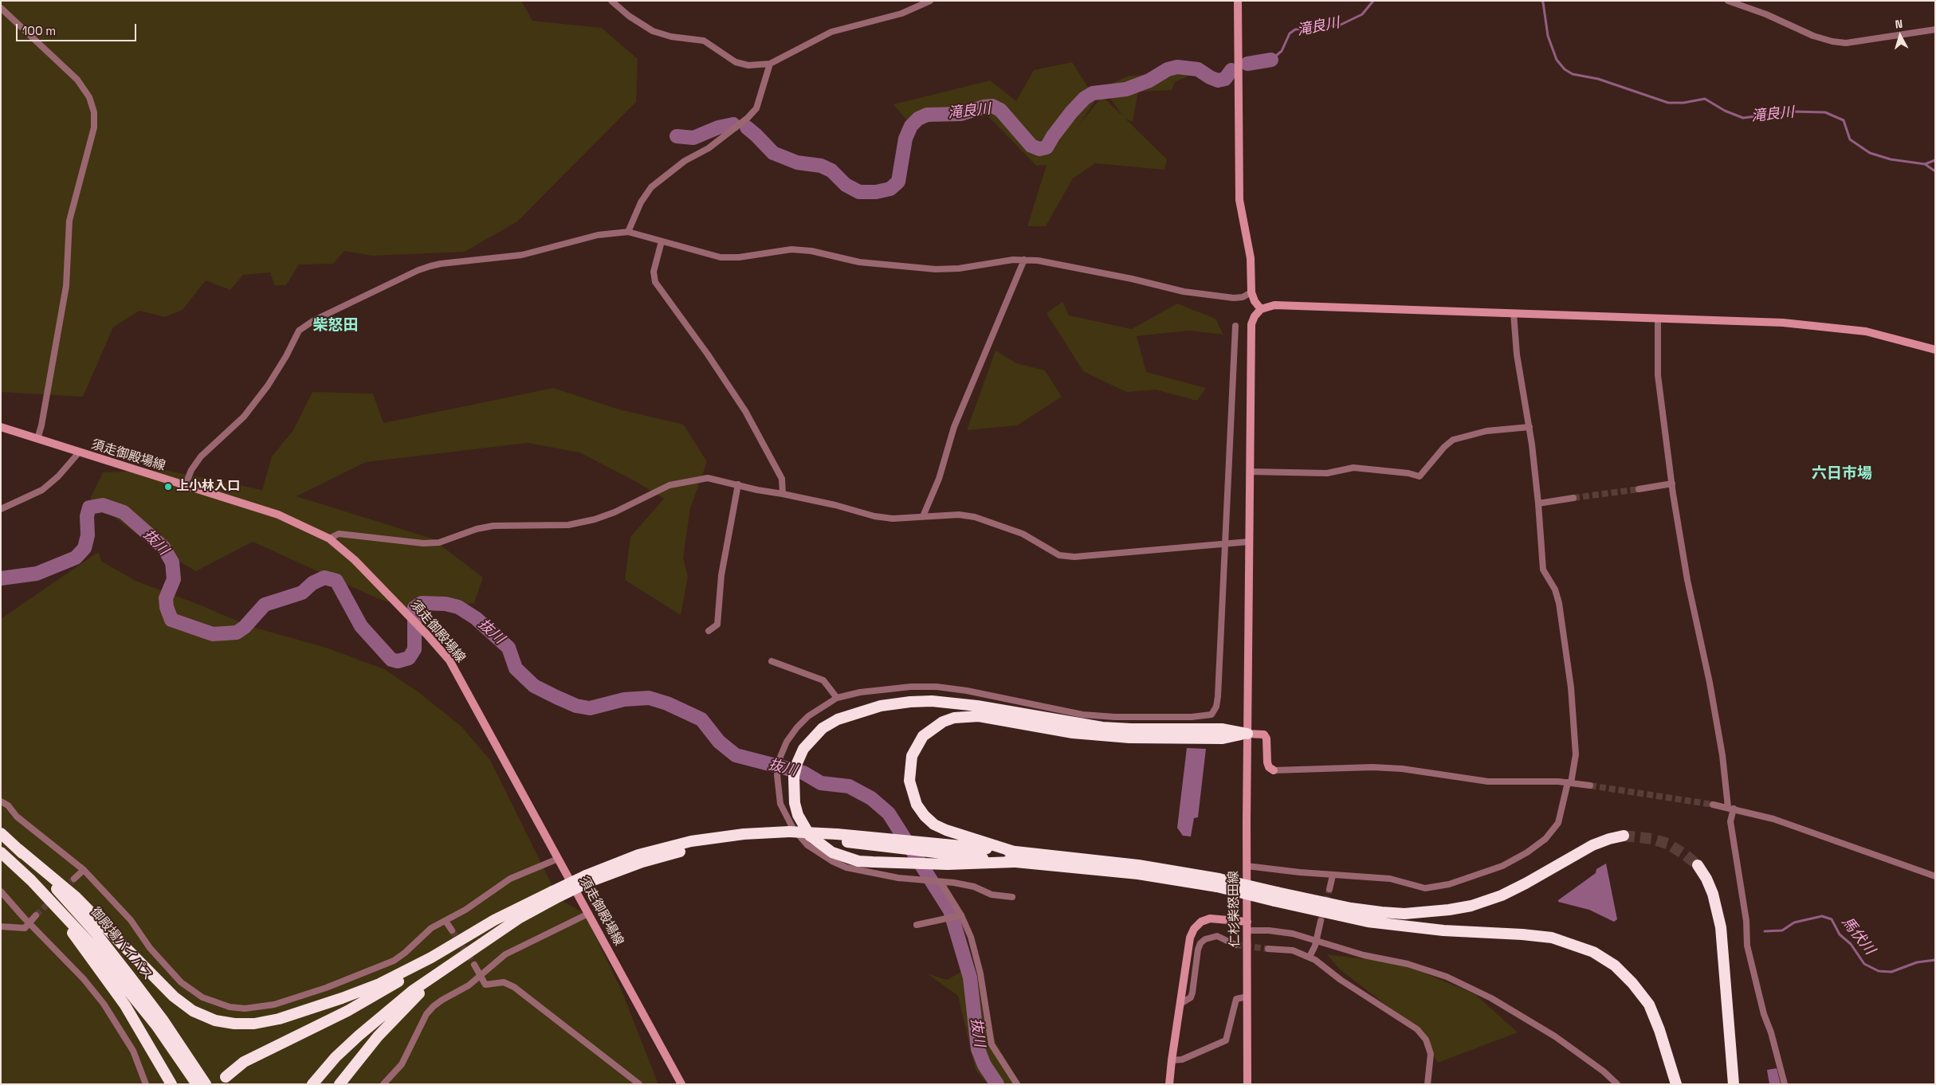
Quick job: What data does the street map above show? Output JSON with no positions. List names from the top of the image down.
{
  "streets": {
    "highway": ["御殿場バイパス"],
    "street": ["須走御殿場線", "仁杉柴怒田線"]
  },
  "districts": ["柴怒田", "六日市場"],
  "water": ["滝良川", "抜川", "馬伏川"],
  "places": ["上小林入口"],
  "scale_bar": "100 m",
  "north": "top"
}
